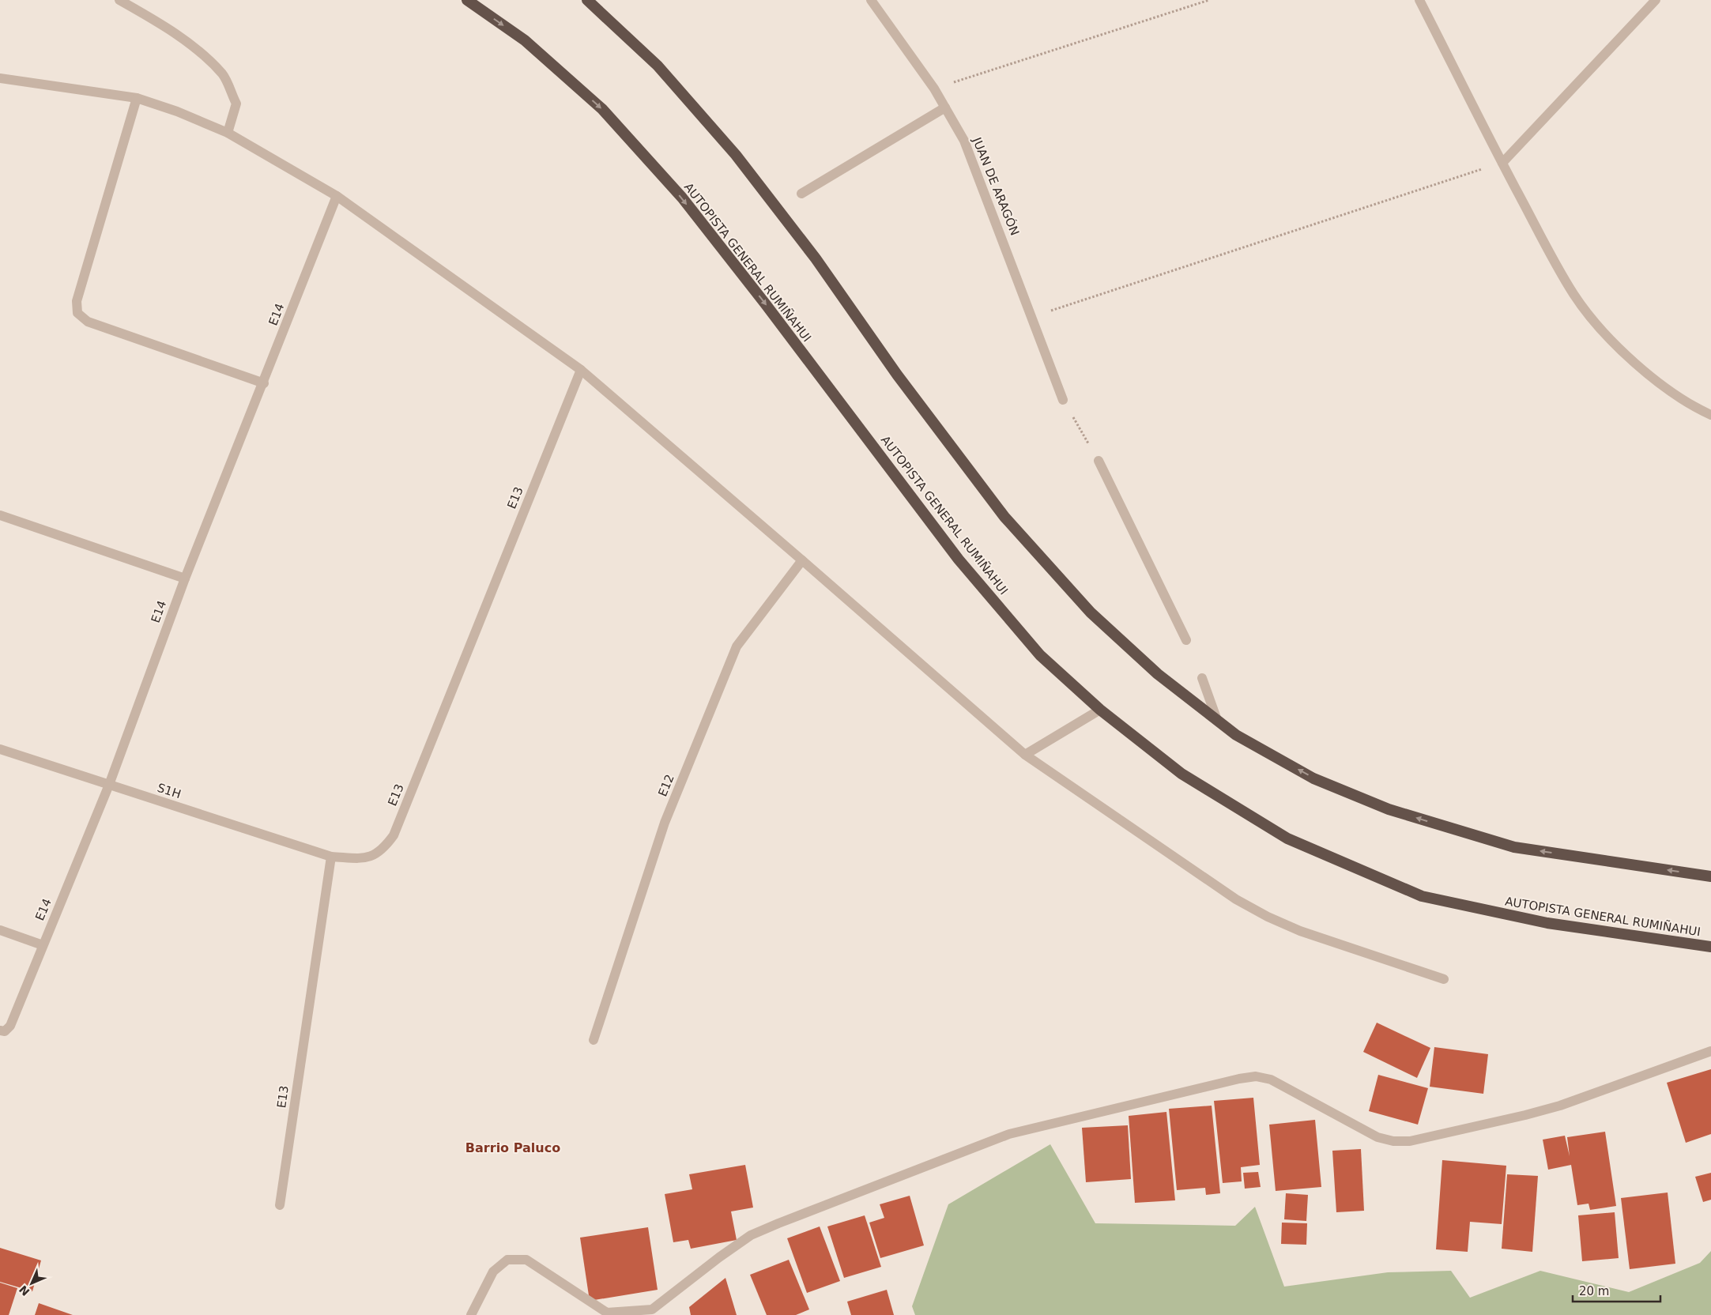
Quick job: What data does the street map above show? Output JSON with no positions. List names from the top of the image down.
{
  "streets": {
    "highway": ["AUTOPISTA GENERAL RUMIÑAHUI"],
    "street": [
      "JUAN DE ARAGÓN",
      "E14",
      "E13",
      "E12",
      "S1H"
    ]
  },
  "crossings": [
    ["E14", "S1H"],
    ["E13", "S1H"]
  ],
  "districts": ["Barrio Paluco"],
  "scale_bar": "20 m",
  "north": "bottom left"
}
